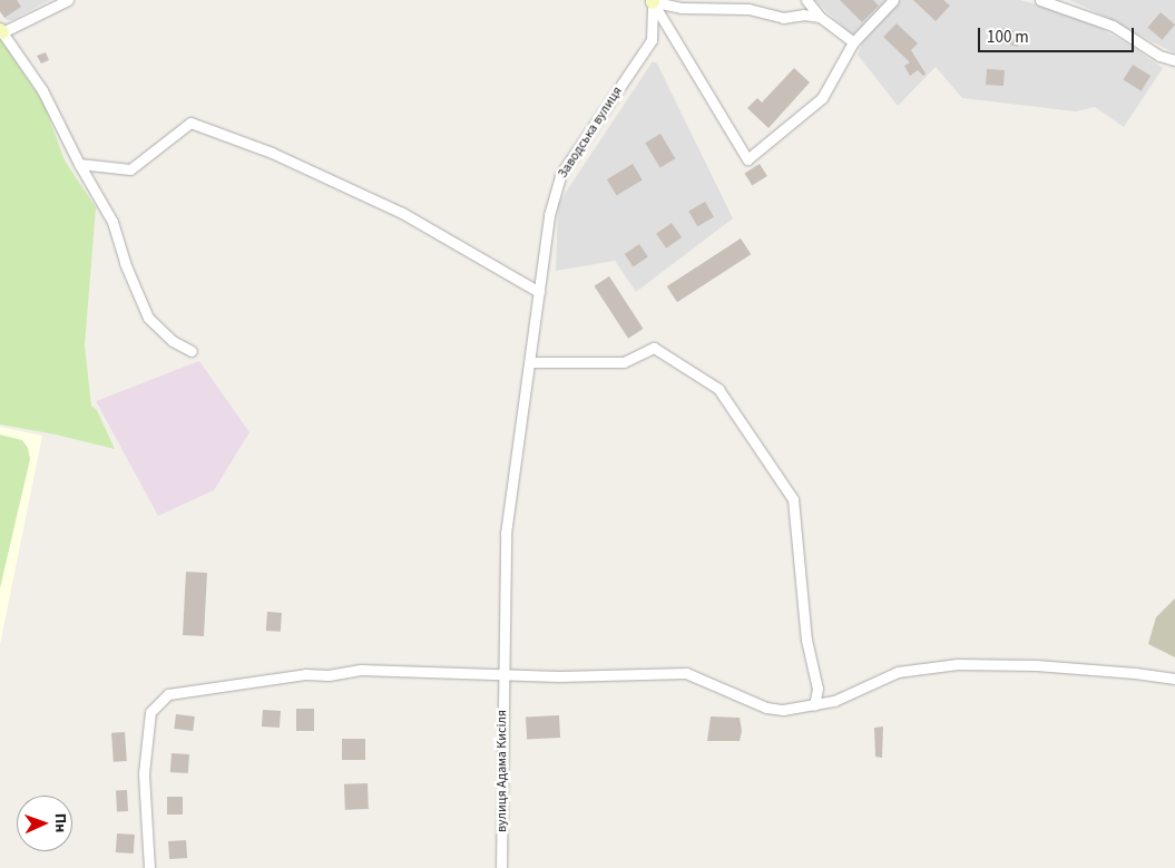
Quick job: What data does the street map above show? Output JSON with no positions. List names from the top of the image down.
{
  "streets": {
    "street": ["Заводська вулиця", "вулиця Адама Кисіля"]
  },
  "crossings": [
    ["Заводська вулиця", "вулиця Адама Кисіля"]
  ],
  "scale_bar": "100 m",
  "north": "right"
}
